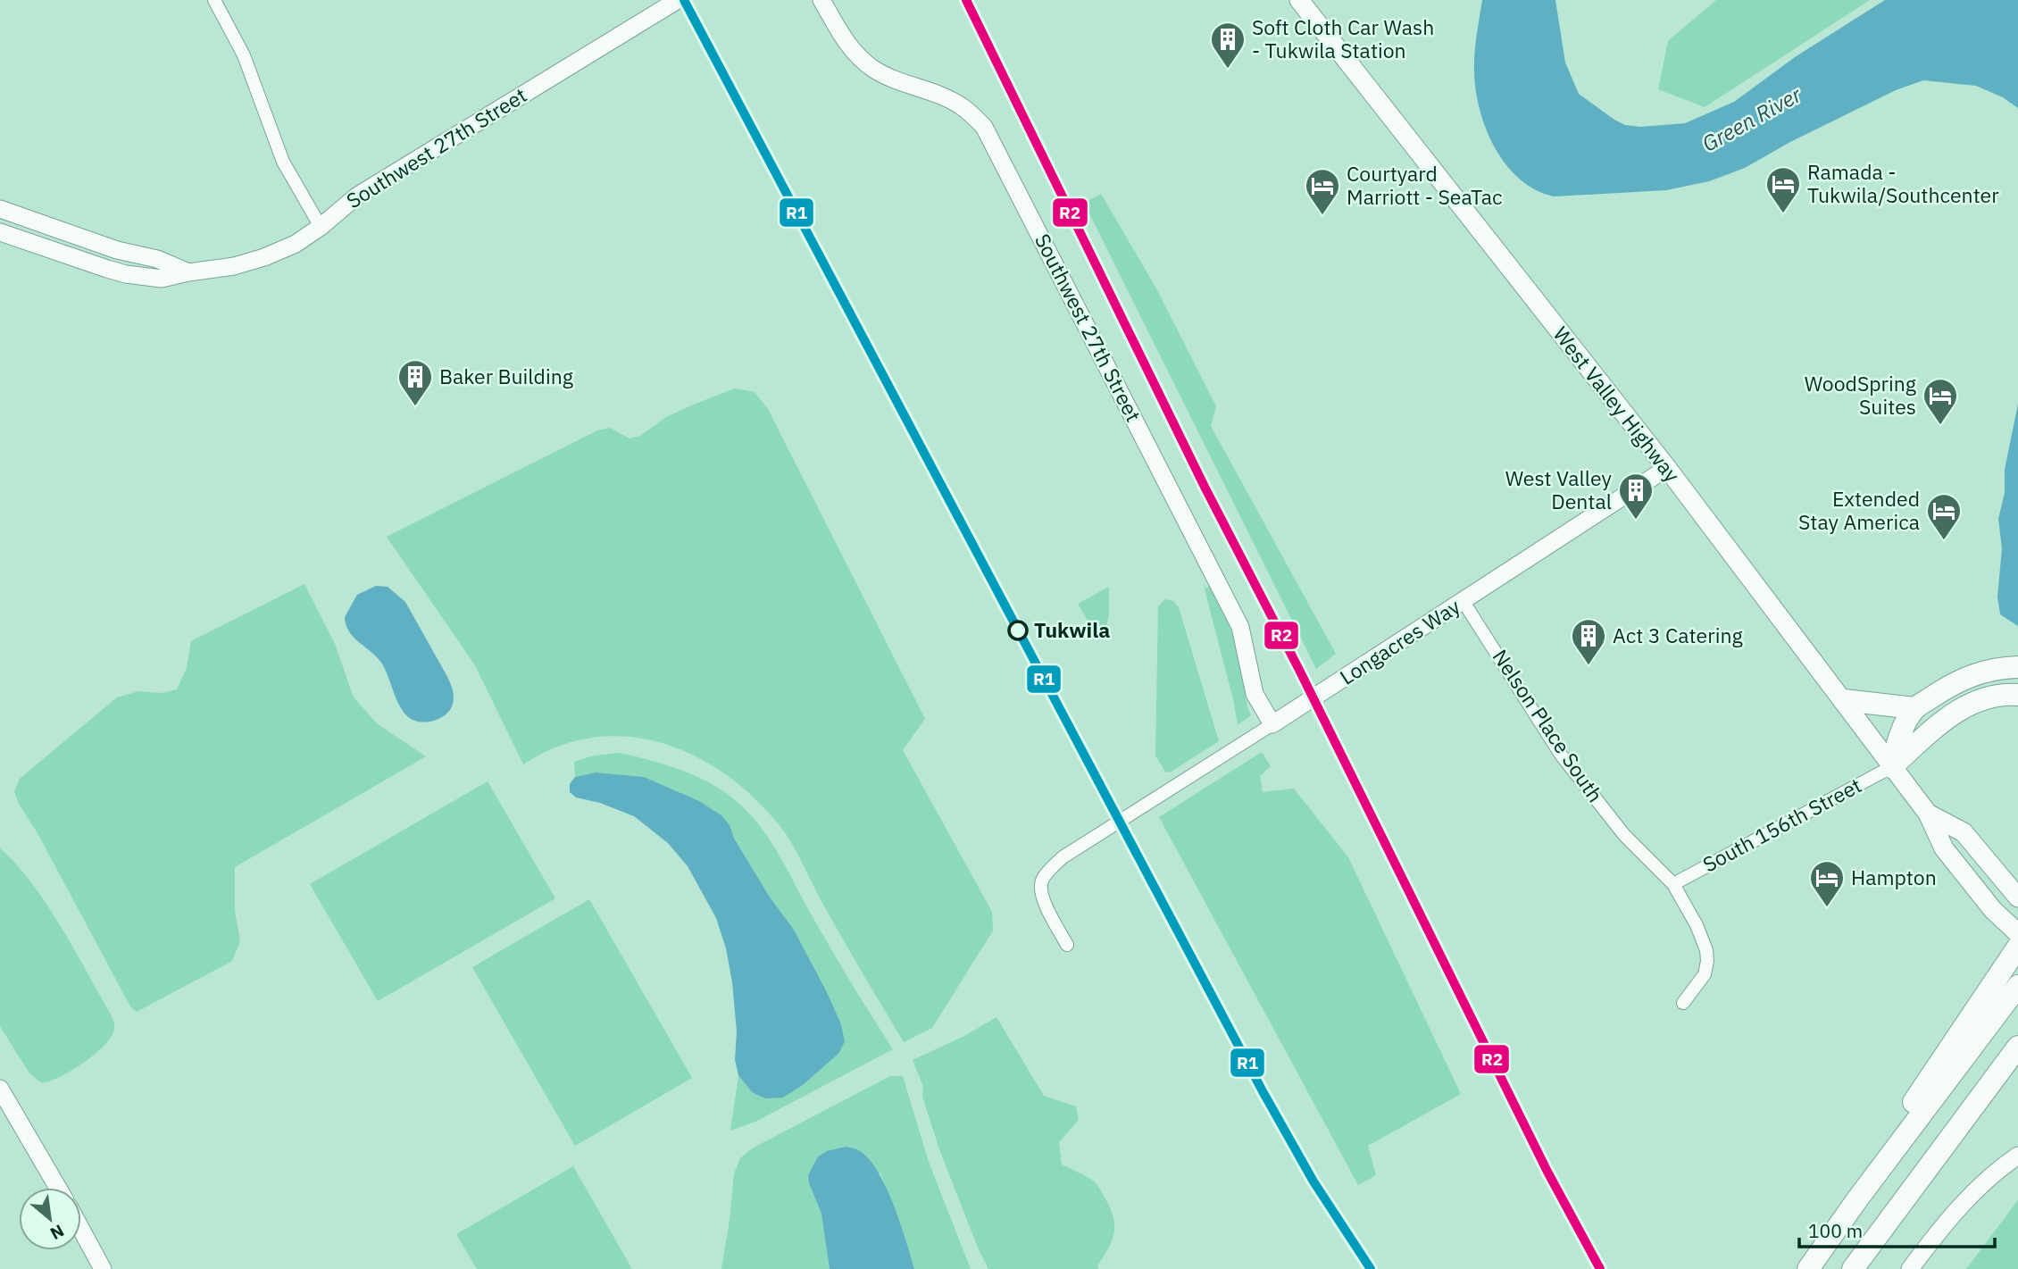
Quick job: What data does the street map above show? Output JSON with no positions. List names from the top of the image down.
{
  "streets": {
    "main road": ["West Valley Highway"],
    "street": [
      "Southwest 27th Street",
      "Longacres Way",
      "Nelson Place South",
      "South 156th Street"
    ]
  },
  "crossings": [
    ["Southwest 27th Street", "Longacres Way"],
    ["West Valley Highway", "Longacres Way"],
    ["West Valley Highway", "South 156th Street"],
    ["Longacres Way", "Nelson Place South"],
    ["Nelson Place South", "South 156th Street"]
  ],
  "water": ["Green River"],
  "places": {
    "building": [
      "Soft Cloth Car Wash - Tukwila Station",
      "Baker Building",
      "West Valley Dental",
      "Act 3 Catering"
    ],
    "hotel": [
      "Ramada - Tukwila/Southcenter",
      "Courtyard Marriott - SeaTac",
      "WoodSpring Suites",
      "Extended Stay America",
      "Hampton"
    ],
    "other": ["Tukwila"]
  },
  "lines": ["transit line R1", "transit line R2"],
  "scale_bar": "100 m",
  "north": "bottom right"
}
